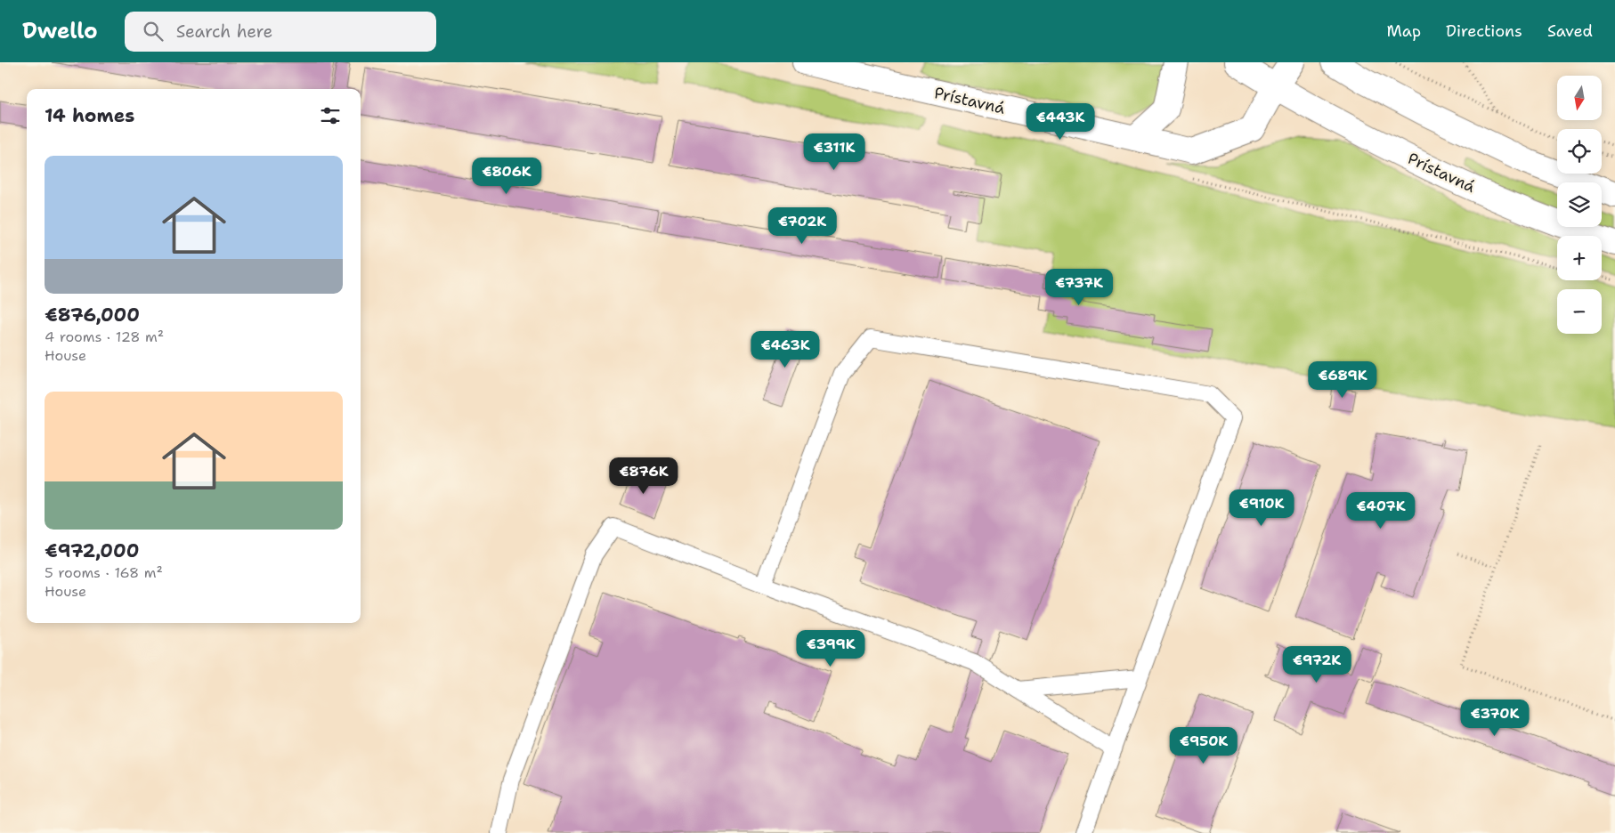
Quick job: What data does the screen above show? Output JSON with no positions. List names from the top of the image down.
{
  "streets": {
    "main road": ["Prístavná"]
  },
  "north": "bottom",
  "page": {
    "header": "Dwello",
    "search": "Search here",
    "nav": ["Map", "Directions", "Saved"],
    "map_buttons": ["+", "−"],
    "heading": "14 homes",
    "price": [
      "€443K",
      "€311K",
      "€806K",
      "€702K",
      "€737K",
      "€463K",
      "€689K",
      "€876K",
      "€910K",
      "€407K",
      "€399K",
      "€972K",
      "€370K",
      "€950K"
    ],
    "list": [
      {
        "name": "€876,000",
        "note": "4 rooms · 128 m² · House"
      },
      {
        "name": "€972,000",
        "note": "5 rooms · 168 m² · House"
      }
    ]
  }
}
